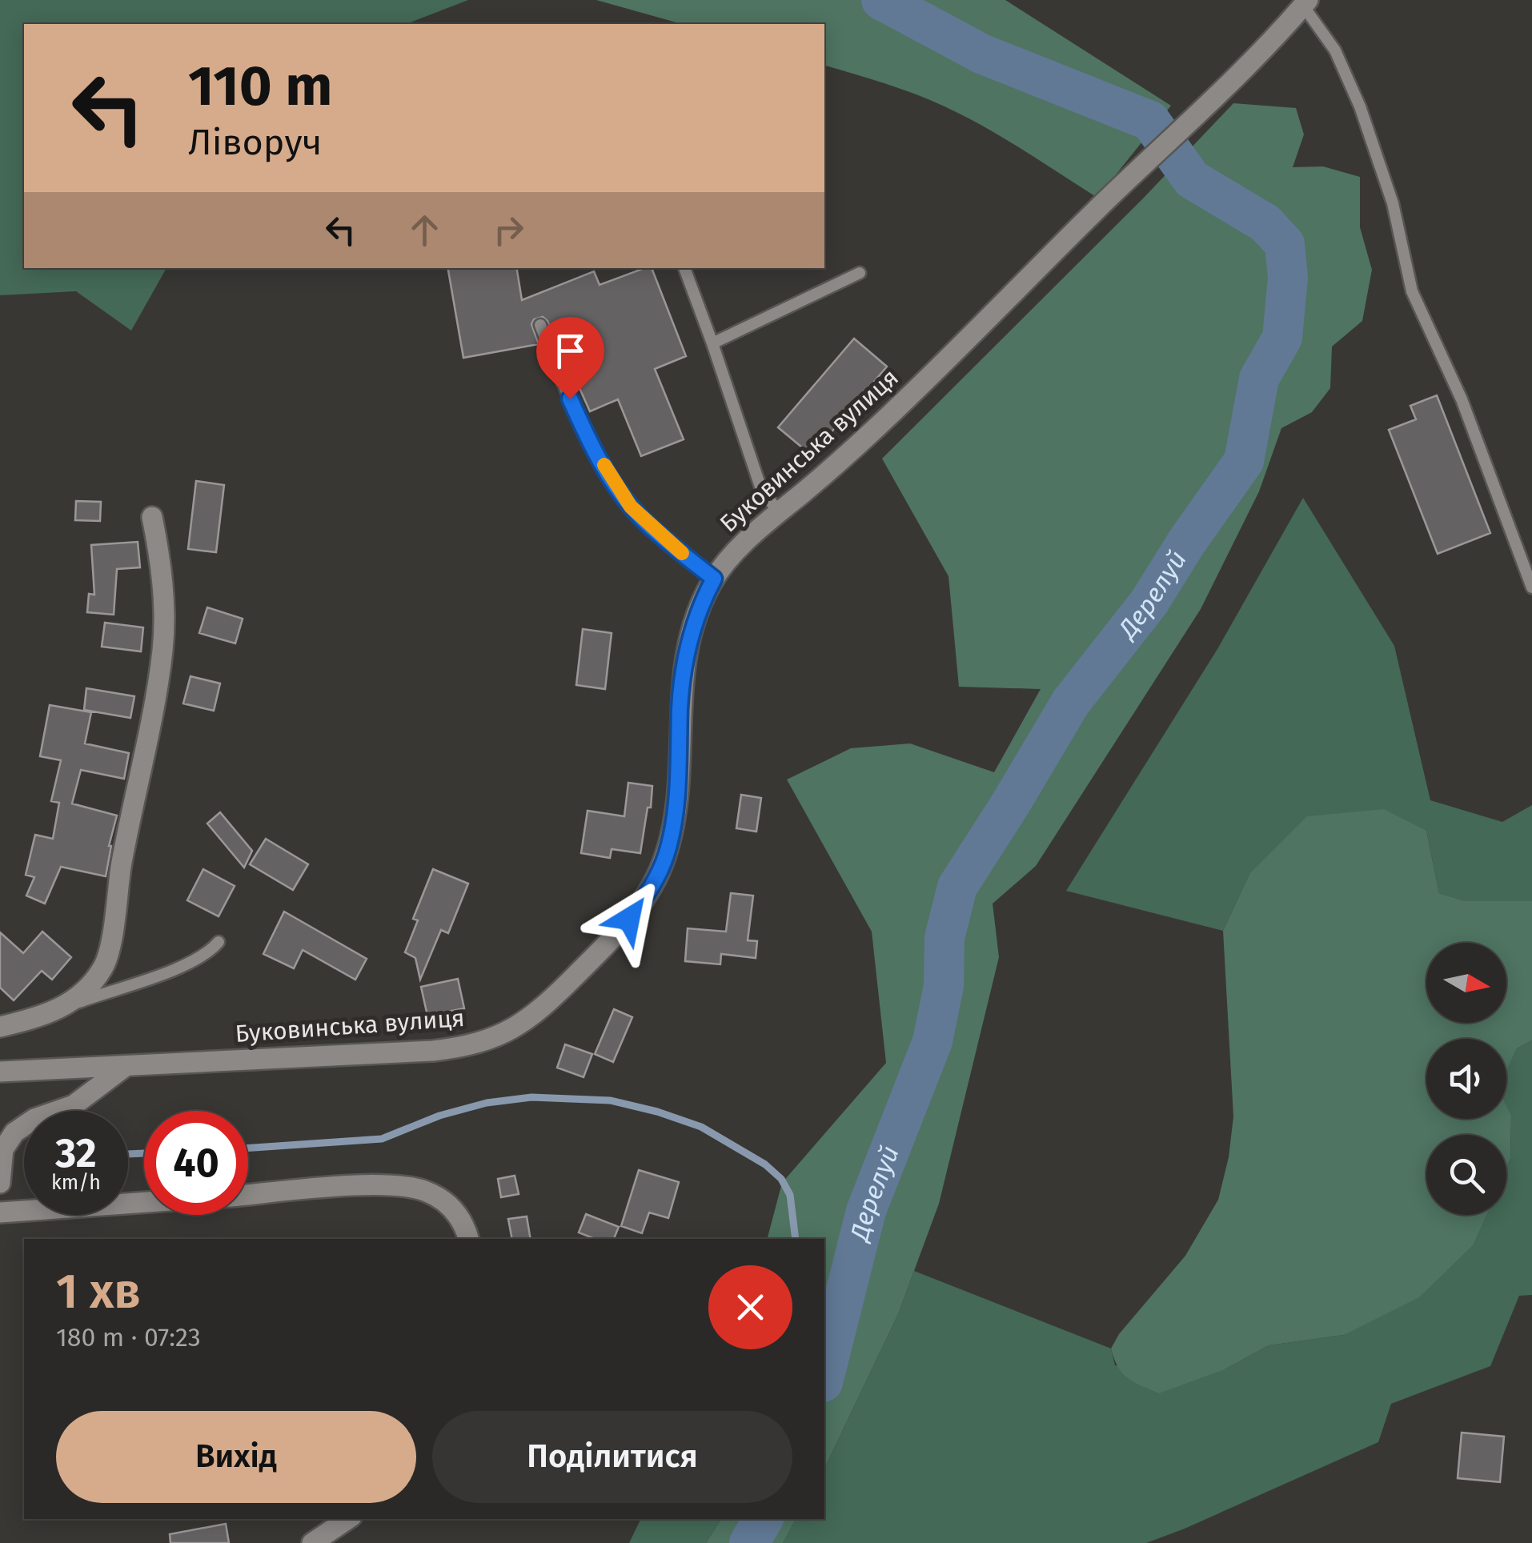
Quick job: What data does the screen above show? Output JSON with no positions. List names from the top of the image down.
{
  "streets": {
    "street": ["Буковинська вулиця"]
  },
  "water": ["Дерелуй"],
  "north": "right",
  "page": {
    "turn": ["110 m", "Ліворуч"],
    "speed": "32 km/h",
    "limit": "40",
    "heading": ["1 хв", "180 m · 07:23"],
    "buttons": ["Вихід", "Поділитися"]
  }
}
